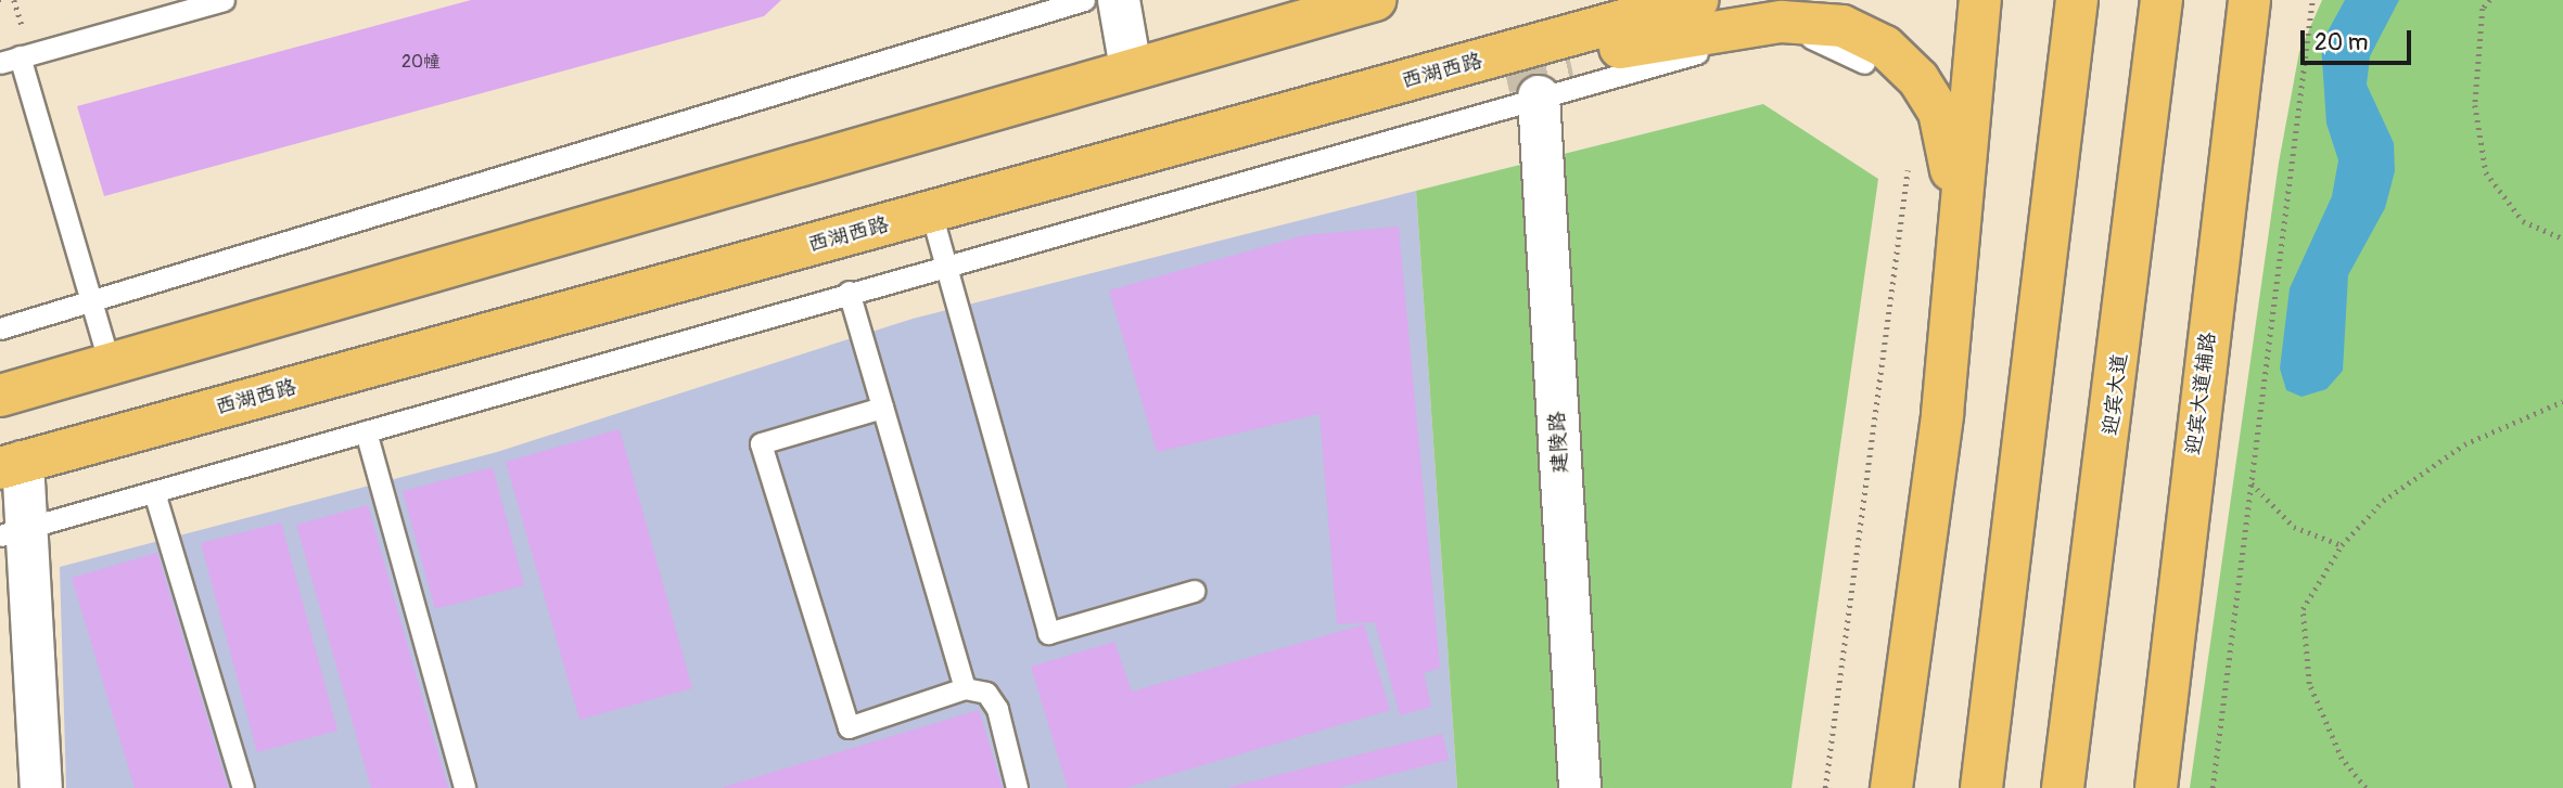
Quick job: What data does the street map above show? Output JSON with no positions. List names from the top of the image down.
{
  "streets": {
    "main road": ["西湖西路", "迎宾大道辅路", "迎宾大道"],
    "street": ["建陵路"]
  },
  "house_numbers": ["20幢"],
  "scale_bar": "20 m"
}
